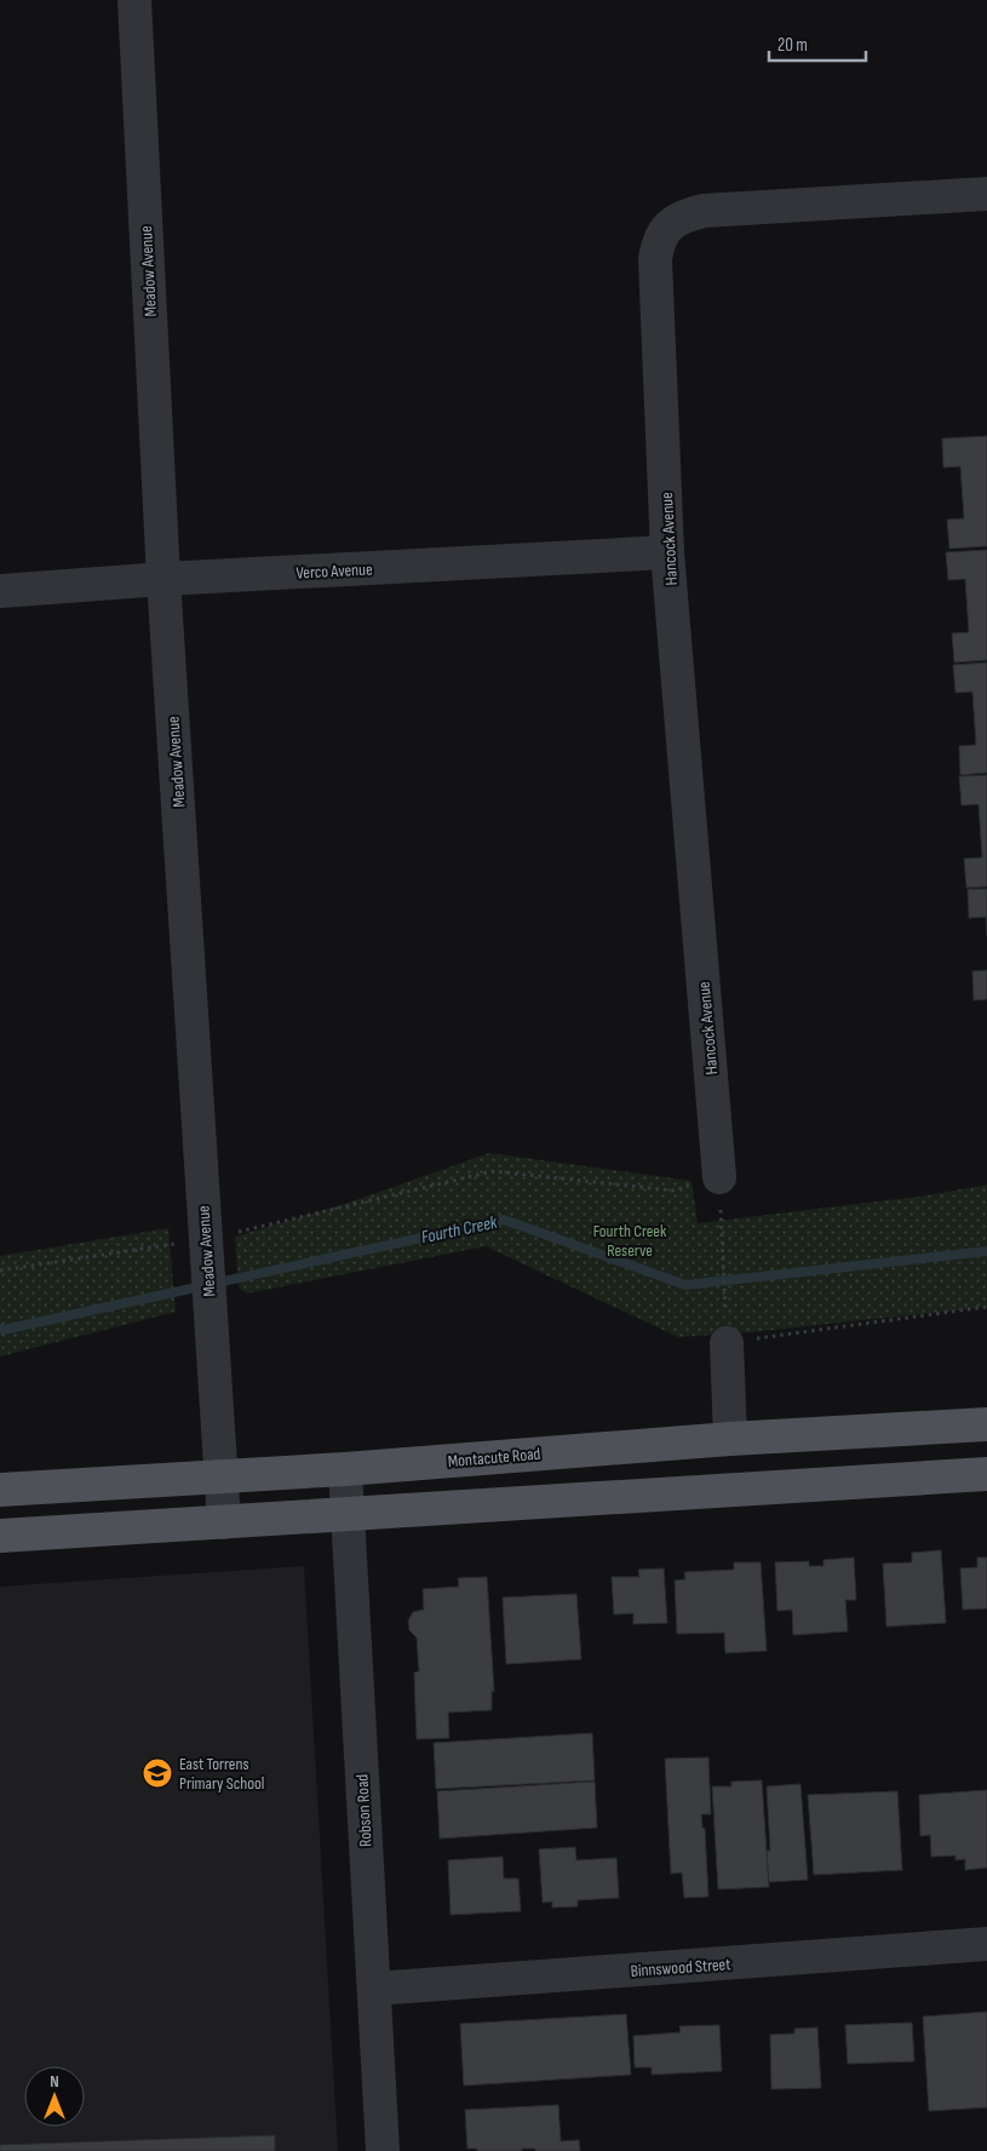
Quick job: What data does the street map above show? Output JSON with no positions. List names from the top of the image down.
{
  "streets": {
    "main road": ["Montacute Road"],
    "street": [
      "Meadow Avenue",
      "Hancock Avenue",
      "Verco Avenue",
      "Robson Road",
      "Binnswood Street"
    ]
  },
  "crossings": [
    ["Meadow Avenue", "Verco Avenue"],
    ["Meadow Avenue", "Montacute Road"],
    ["Hancock Avenue", "Verco Avenue"],
    ["Montacute Road", "Robson Road"],
    ["Robson Road", "Binnswood Street"]
  ],
  "water": ["Fourth Creek"],
  "parks": ["Fourth Creek Reserve"],
  "places": {
    "school or university": ["East Torrens Primary School"]
  },
  "scale_bar": "20 m",
  "north": "top"
}
